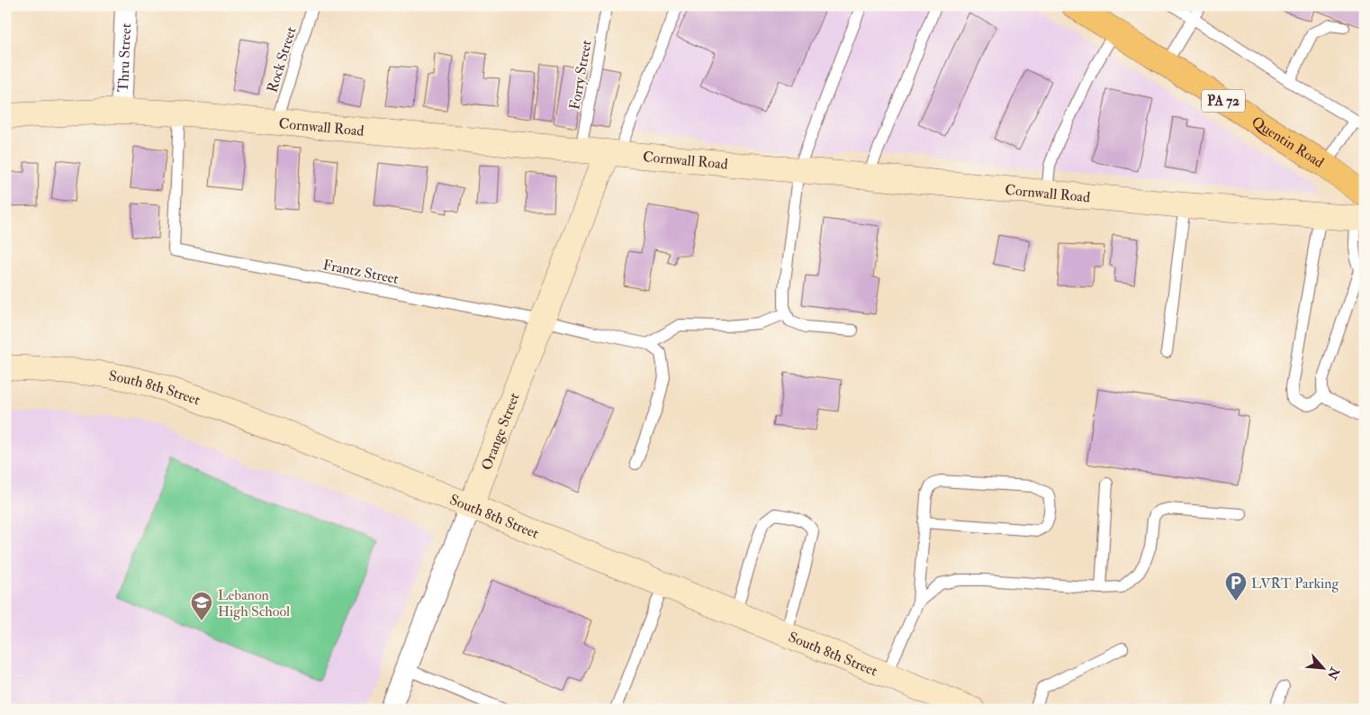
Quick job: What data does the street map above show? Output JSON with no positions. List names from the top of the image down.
{
  "streets": {
    "highway": ["PA 72", "Quentin Road"],
    "street": [
      "Thru Street",
      "Cornwall Road",
      "South 8th Street",
      "Orange Street"
    ],
    "lane": ["Rock Street", "Forry Street", "Frantz Street"]
  },
  "crossings": [
    ["Thru Street", "Cornwall Road"],
    ["Rock Street", "Cornwall Road"],
    ["Forry Street", "Cornwall Road"],
    ["Cornwall Road", "Quentin Road"],
    ["Cornwall Road", "Frantz Street"],
    ["Cornwall Road", "Orange Street"],
    ["Frantz Street", "Orange Street"],
    ["South 8th Street", "Orange Street"]
  ],
  "places": {
    "parking": ["LVRT Parking"],
    "school or university": ["Lebanon High School"]
  },
  "north": "bottom right"
}
